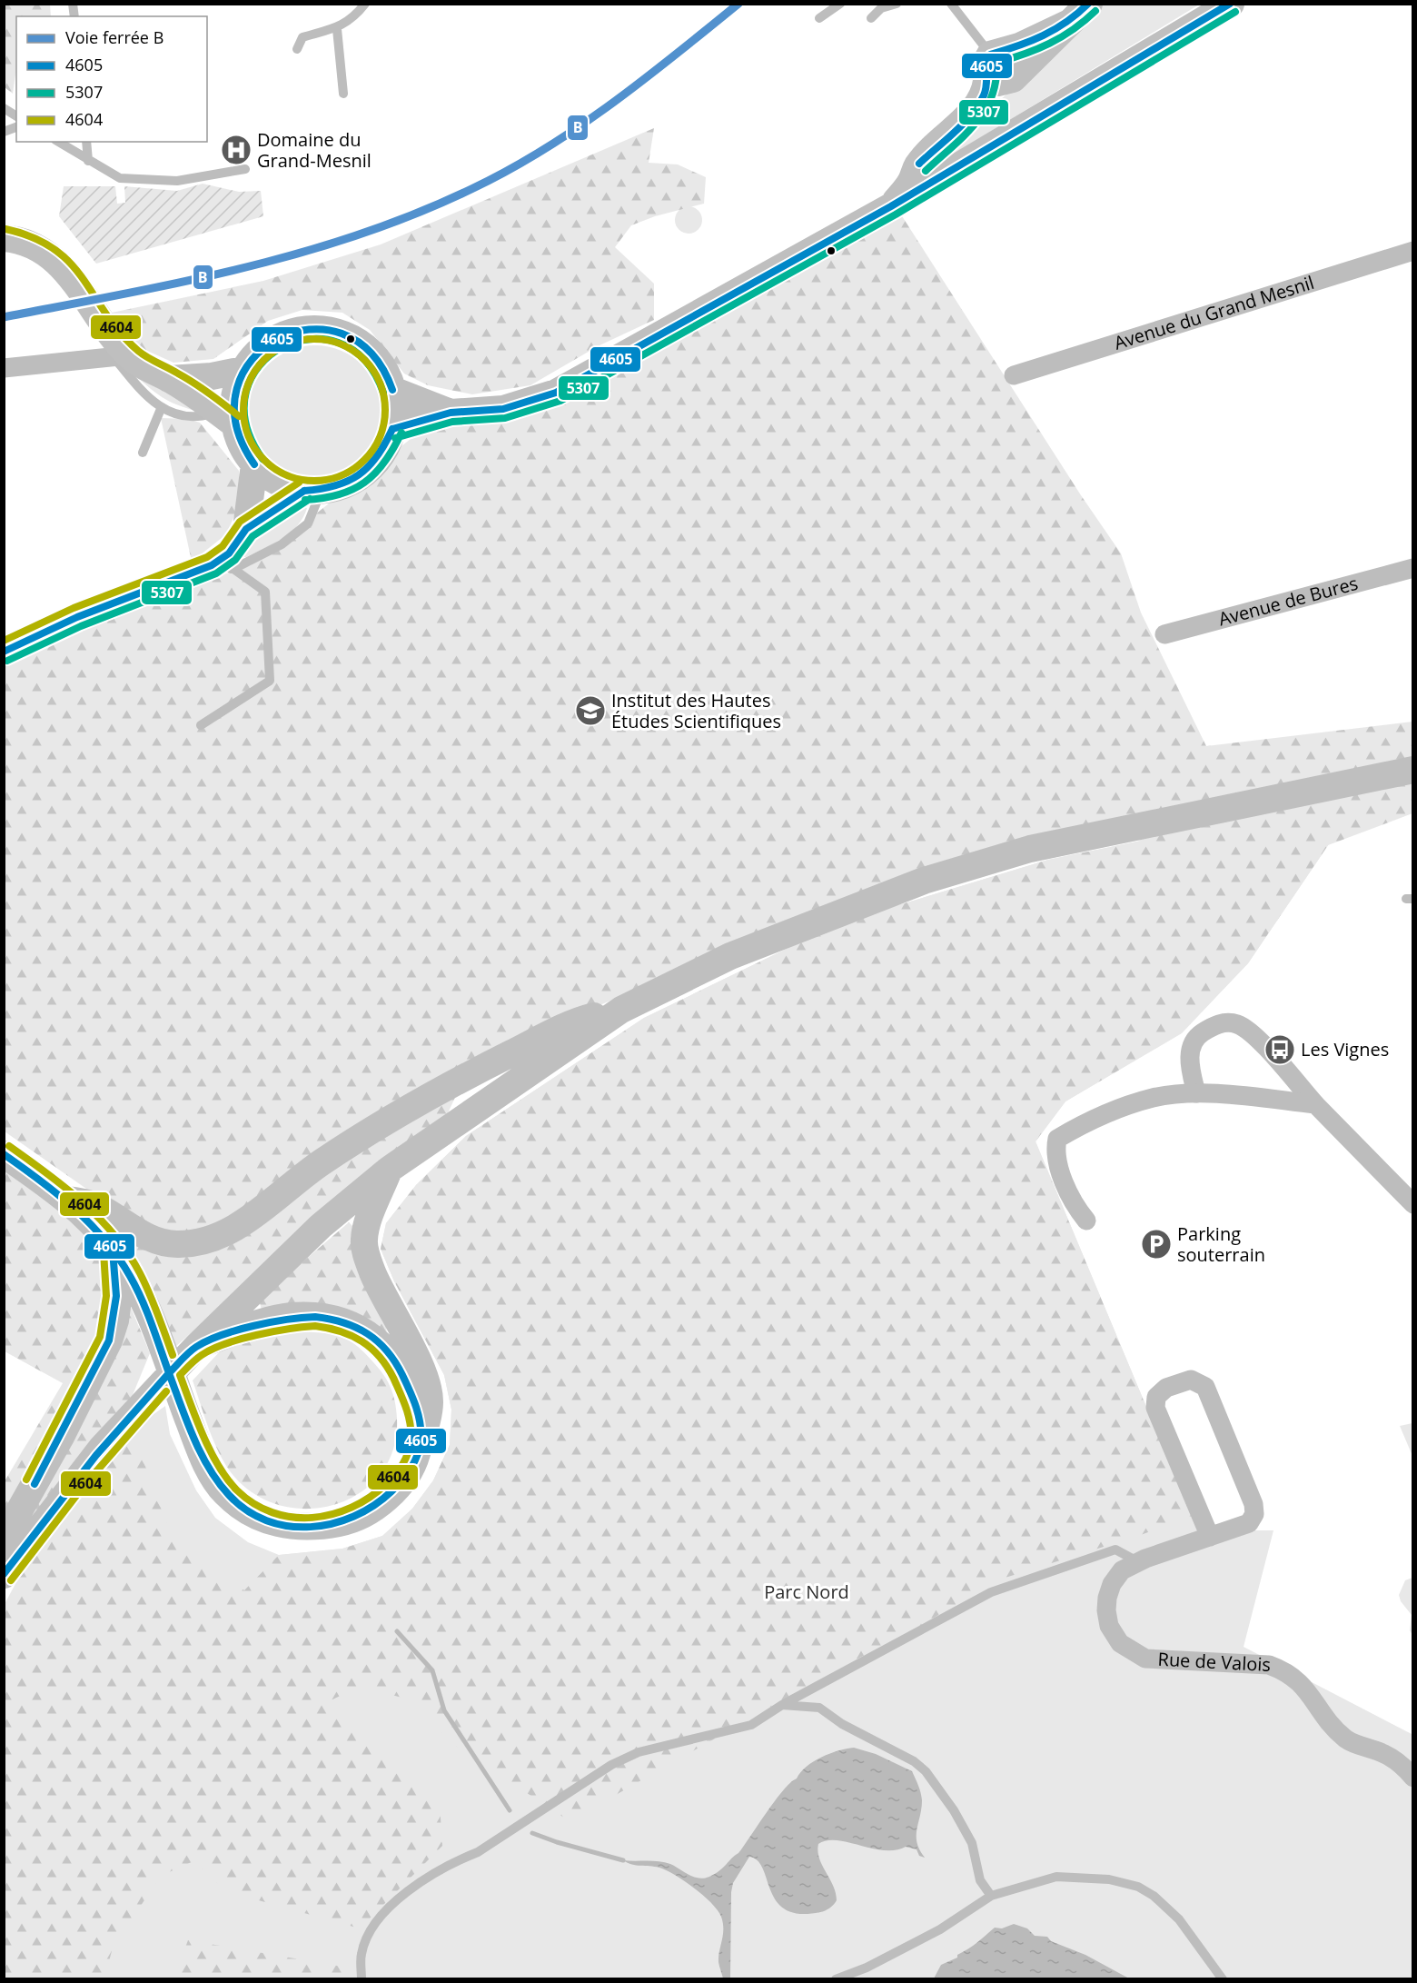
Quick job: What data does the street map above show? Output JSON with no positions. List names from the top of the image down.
{
  "streets": {
    "street": ["Avenue du Grand Mesnil", "Avenue de Bures", "Rue de Valois"]
  },
  "parks": ["Parc Nord"],
  "places": {
    "hospital": ["Domaine du Grand-Mesnil"],
    "school or university": ["Institut des Hautes Études Scientifiques"],
    "bus stop": ["Les Vignes"],
    "parking": ["Parking souterrain"]
  },
  "lines": [
    "rail line B",
    "transit line 4605",
    "transit line 5307",
    "transit line 4604"
  ],
  "legend": [
    "Voie ferrée B",
    "4605",
    "5307",
    "4604"
  ]
}
